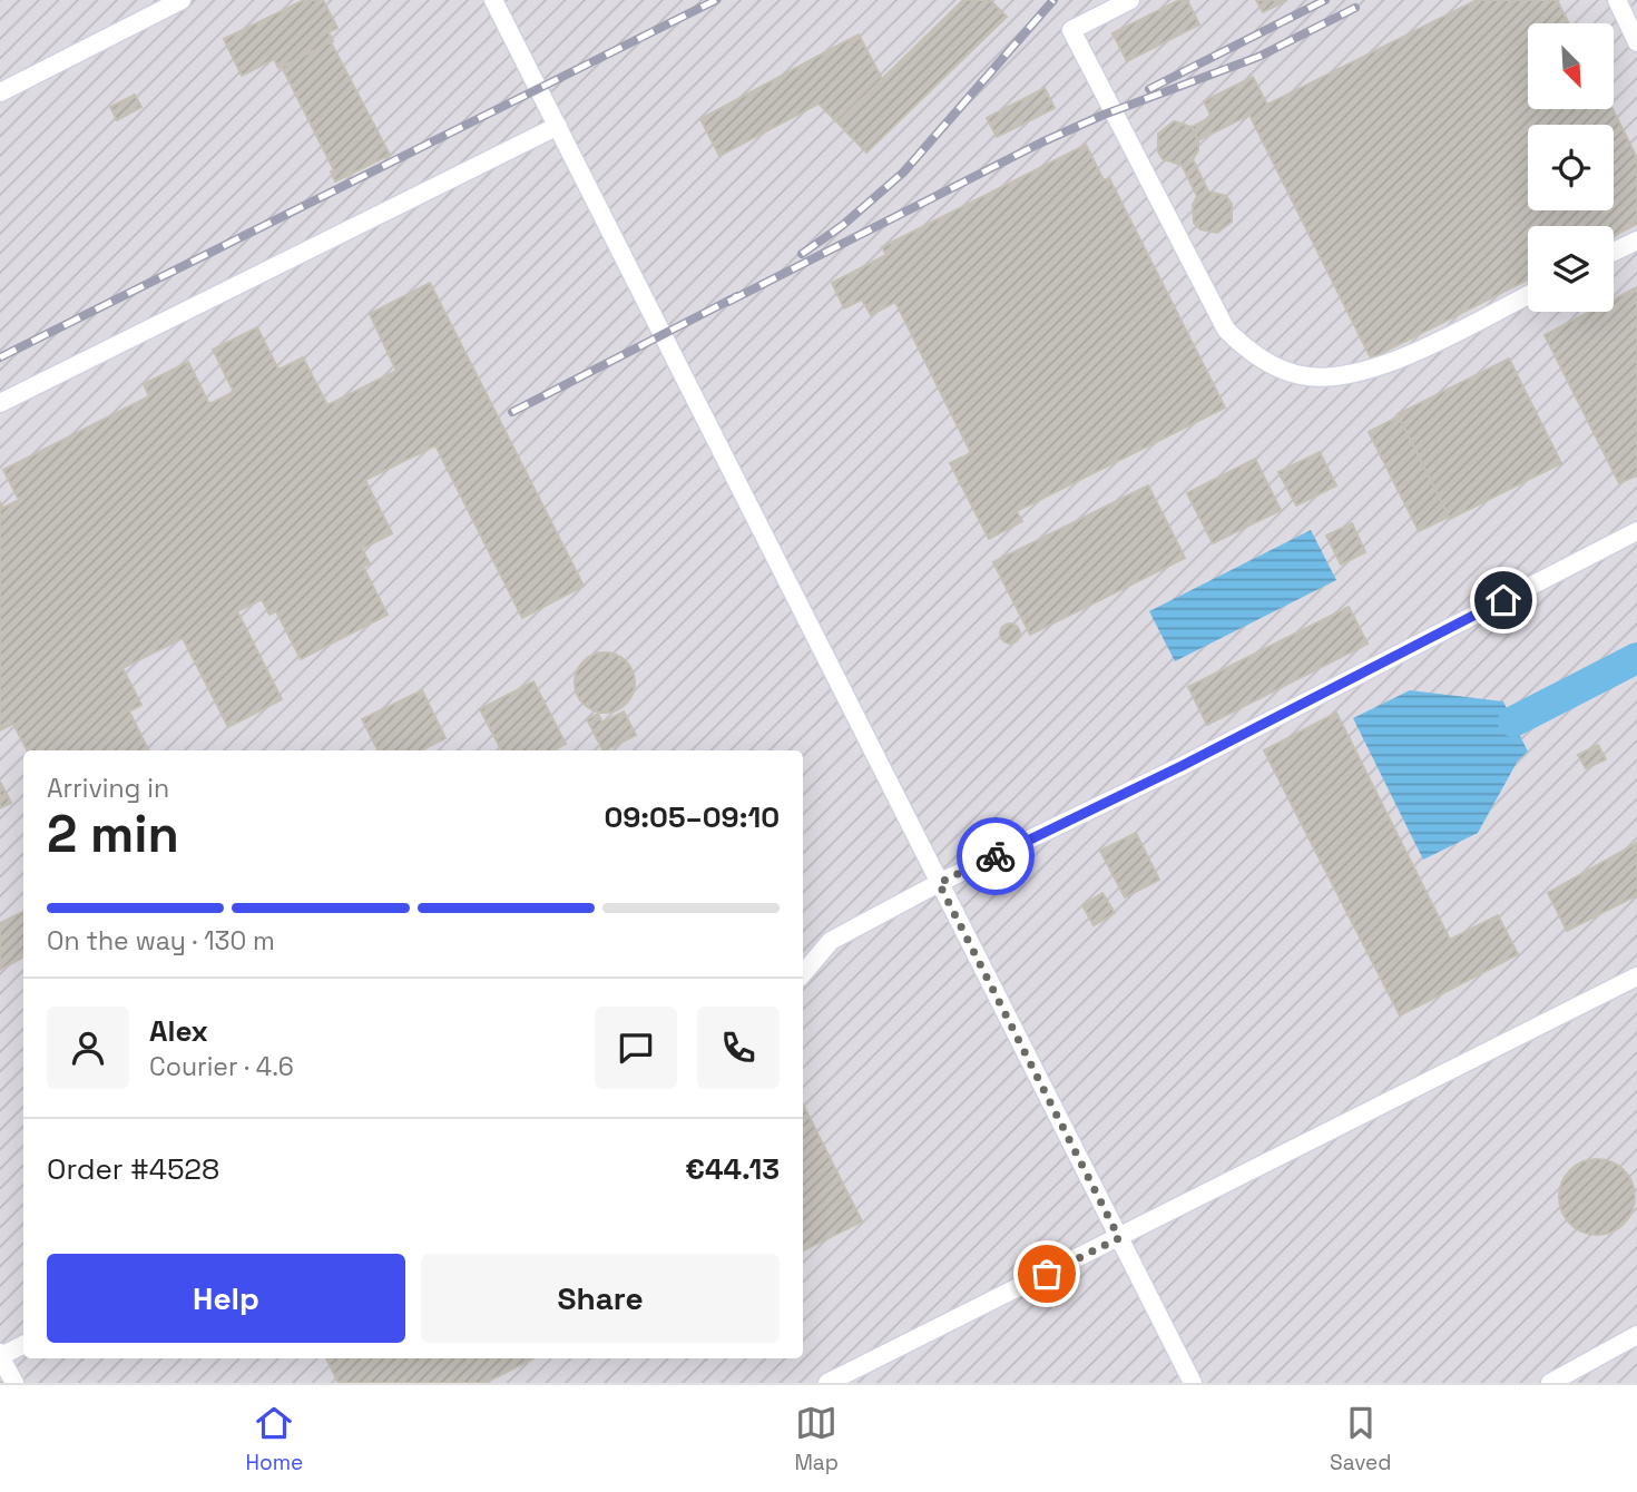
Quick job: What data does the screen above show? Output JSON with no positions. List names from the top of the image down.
{
  "north": "bottom right",
  "page": {
    "heading": ["2 min", "Arriving in", "09:05–09:10"],
    "panel": [
      "Alex",
      "Courier · 4.6",
      "Order #4528",
      "€44.13"
    ],
    "bar": "On the way · 130 m",
    "buttons": ["Help", "Share"],
    "tabs": ["Home", "Map", "Saved"]
  }
}
